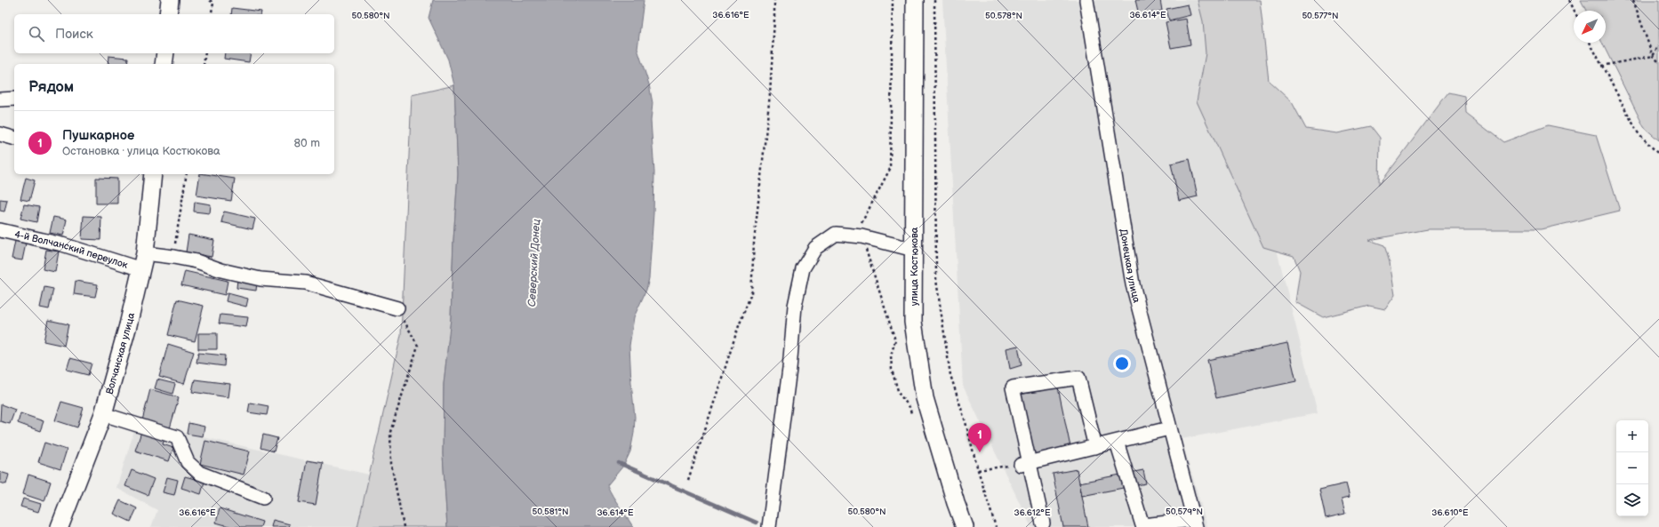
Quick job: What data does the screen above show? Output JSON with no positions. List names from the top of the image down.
{
  "streets": {
    "main road": ["улица Костюкова", "Волчанская улица"],
    "street": ["4-й Волчанский переулок", "Донецкая улица"]
  },
  "crossings": [
    ["4-й Волчанский переулок", "Волчанская улица"]
  ],
  "water": ["Северский Донец"],
  "north": "bottom left",
  "page": {
    "search": "Поиск",
    "heading": "Рядом",
    "list": [
      {
        "mark": "1",
        "name": "Пушкарное",
        "note": "Остановка · улица Костюкова",
        "value": "80 m"
      }
    ],
    "map_buttons": ["+", "−"],
    "pins": "1"
  },
  "coordinates": [
    "36.616°E",
    "36.614°E",
    "50.580°N",
    "50.578°N",
    "50.577°N",
    "50.581°N",
    "50.579°N",
    "36.612°E",
    "36.610°E"
  ]
}
